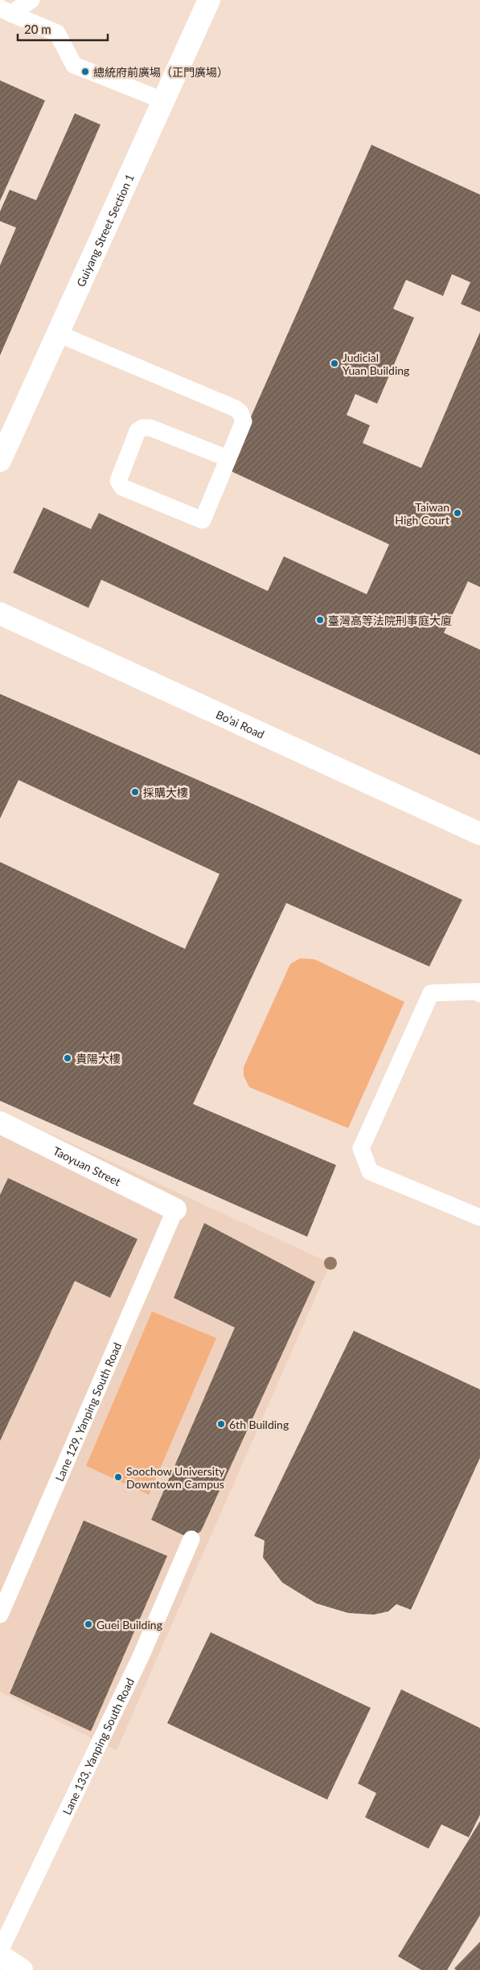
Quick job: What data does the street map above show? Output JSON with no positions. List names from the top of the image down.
{
  "streets": {
    "street": ["Guiyang Street Section 1", "Bo’ai Road", "Taoyuan Street"],
    "lane": ["Lane 129, Yanping South Road", "Lane 133, Yanping South Road"]
  },
  "crossings": [
    ["Taoyuan Street", "Lane 129, Yanping South Road"]
  ],
  "places": [
    "總統府前廣場（正門廣場）",
    "Judicial Yuan Building",
    "Taiwan High Court",
    "臺灣高等法院刑事庭大廈",
    "採購大樓",
    "貴陽大樓",
    "6th Building",
    "Soochow University Downtown Campus",
    "Guei Building"
  ],
  "scale_bar": "20 m"
}
